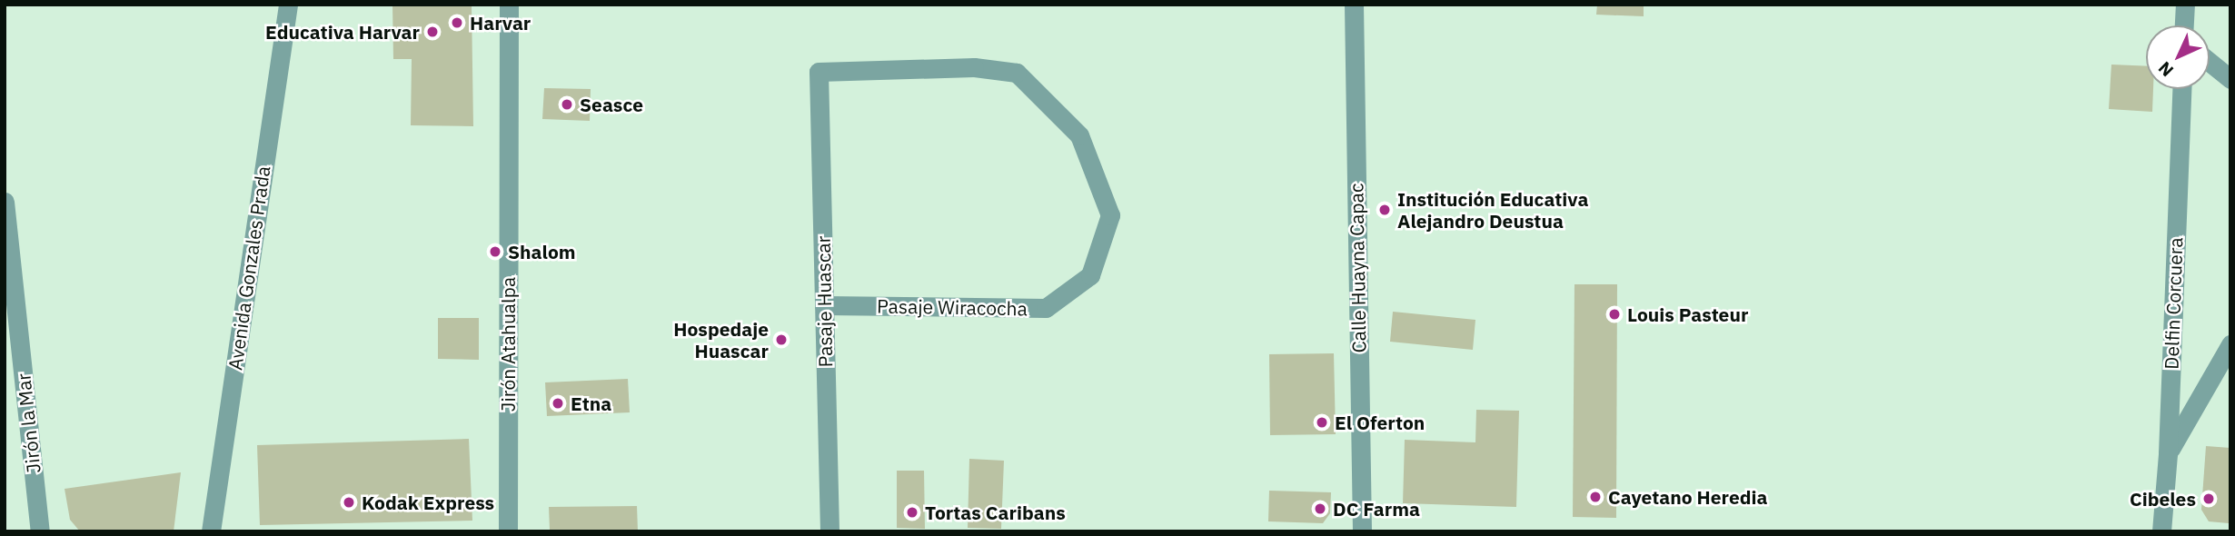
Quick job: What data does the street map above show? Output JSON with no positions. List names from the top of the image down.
{
  "streets": {
    "street": [
      "Avenida Gonzales Prada",
      "Calle Huayna Capac",
      "Pasaje Huascar",
      "Delfin Corcuera",
      "Pasaje Wiracocha",
      "Jirón Atahualpa",
      "Jirón la Mar"
    ]
  },
  "crossings": [
    ["Pasaje Huascar", "Pasaje Wiracocha"]
  ],
  "places": [
    "Harvar",
    "Educativa Harvar",
    "Seasce",
    "Institución Educativa Alejandro Deustua",
    "Shalom",
    "Louis Pasteur",
    "Hospedaje Huascar",
    "Etna",
    "El Oferton",
    "Cayetano Heredia",
    "Cibeles",
    "Kodak Express",
    "DC Farma",
    "Tortas Caribans"
  ],
  "north": "bottom left"
}
